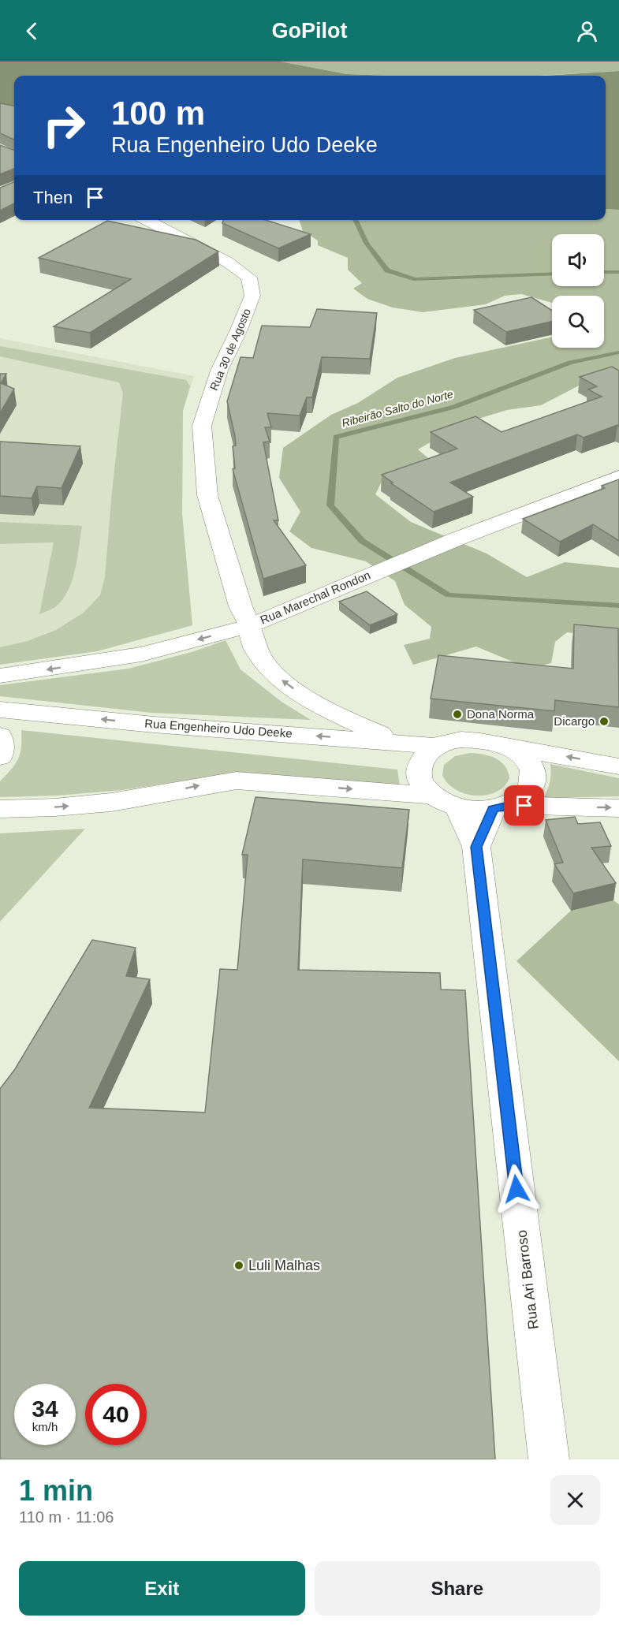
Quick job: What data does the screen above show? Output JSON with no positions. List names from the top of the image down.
{
  "streets": {
    "main road": [
      "Rua 30 de Agosto",
      "Rua Marechal Rondon",
      "Rua Engenheiro Udo Deeke",
      "Rua Ari Barroso"
    ]
  },
  "crossings": [
    ["Rua 30 de Agosto", "Rua Marechal Rondon"],
    ["Rua Engenheiro Udo Deeke", "Rua Ari Barroso"]
  ],
  "water": ["Ribeirão Salto do Norte"],
  "places": ["Dona Norma", "Dicargo", "Luli Malhas"],
  "page": {
    "header": "GoPilot",
    "turn": ["100 m", "Rua Engenheiro Udo Deeke"],
    "then": "Then",
    "speed": "34 km/h",
    "limit": "40",
    "heading": ["1 min", "110 m · 11:06"],
    "buttons": ["Exit", "Share"]
  }
}
